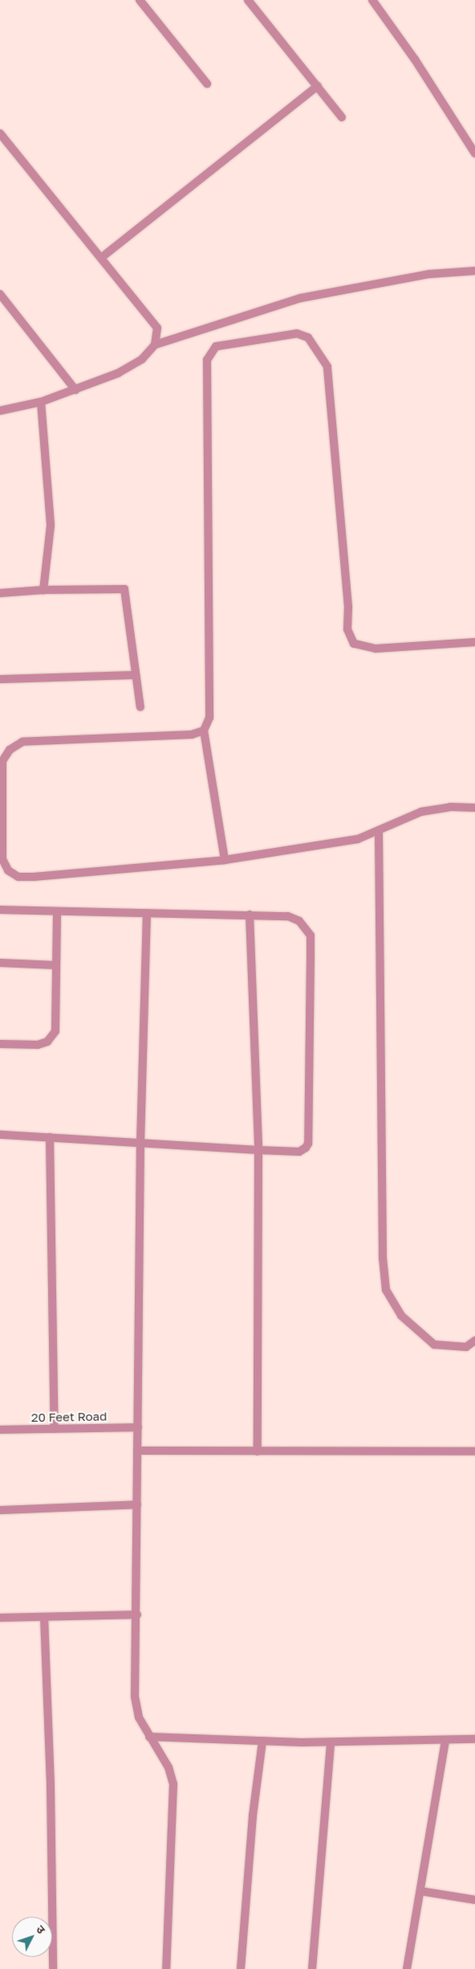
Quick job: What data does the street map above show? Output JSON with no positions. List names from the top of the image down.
{
  "streets": {
    "street": ["20 Feet Road"]
  },
  "north": "top right"
}
